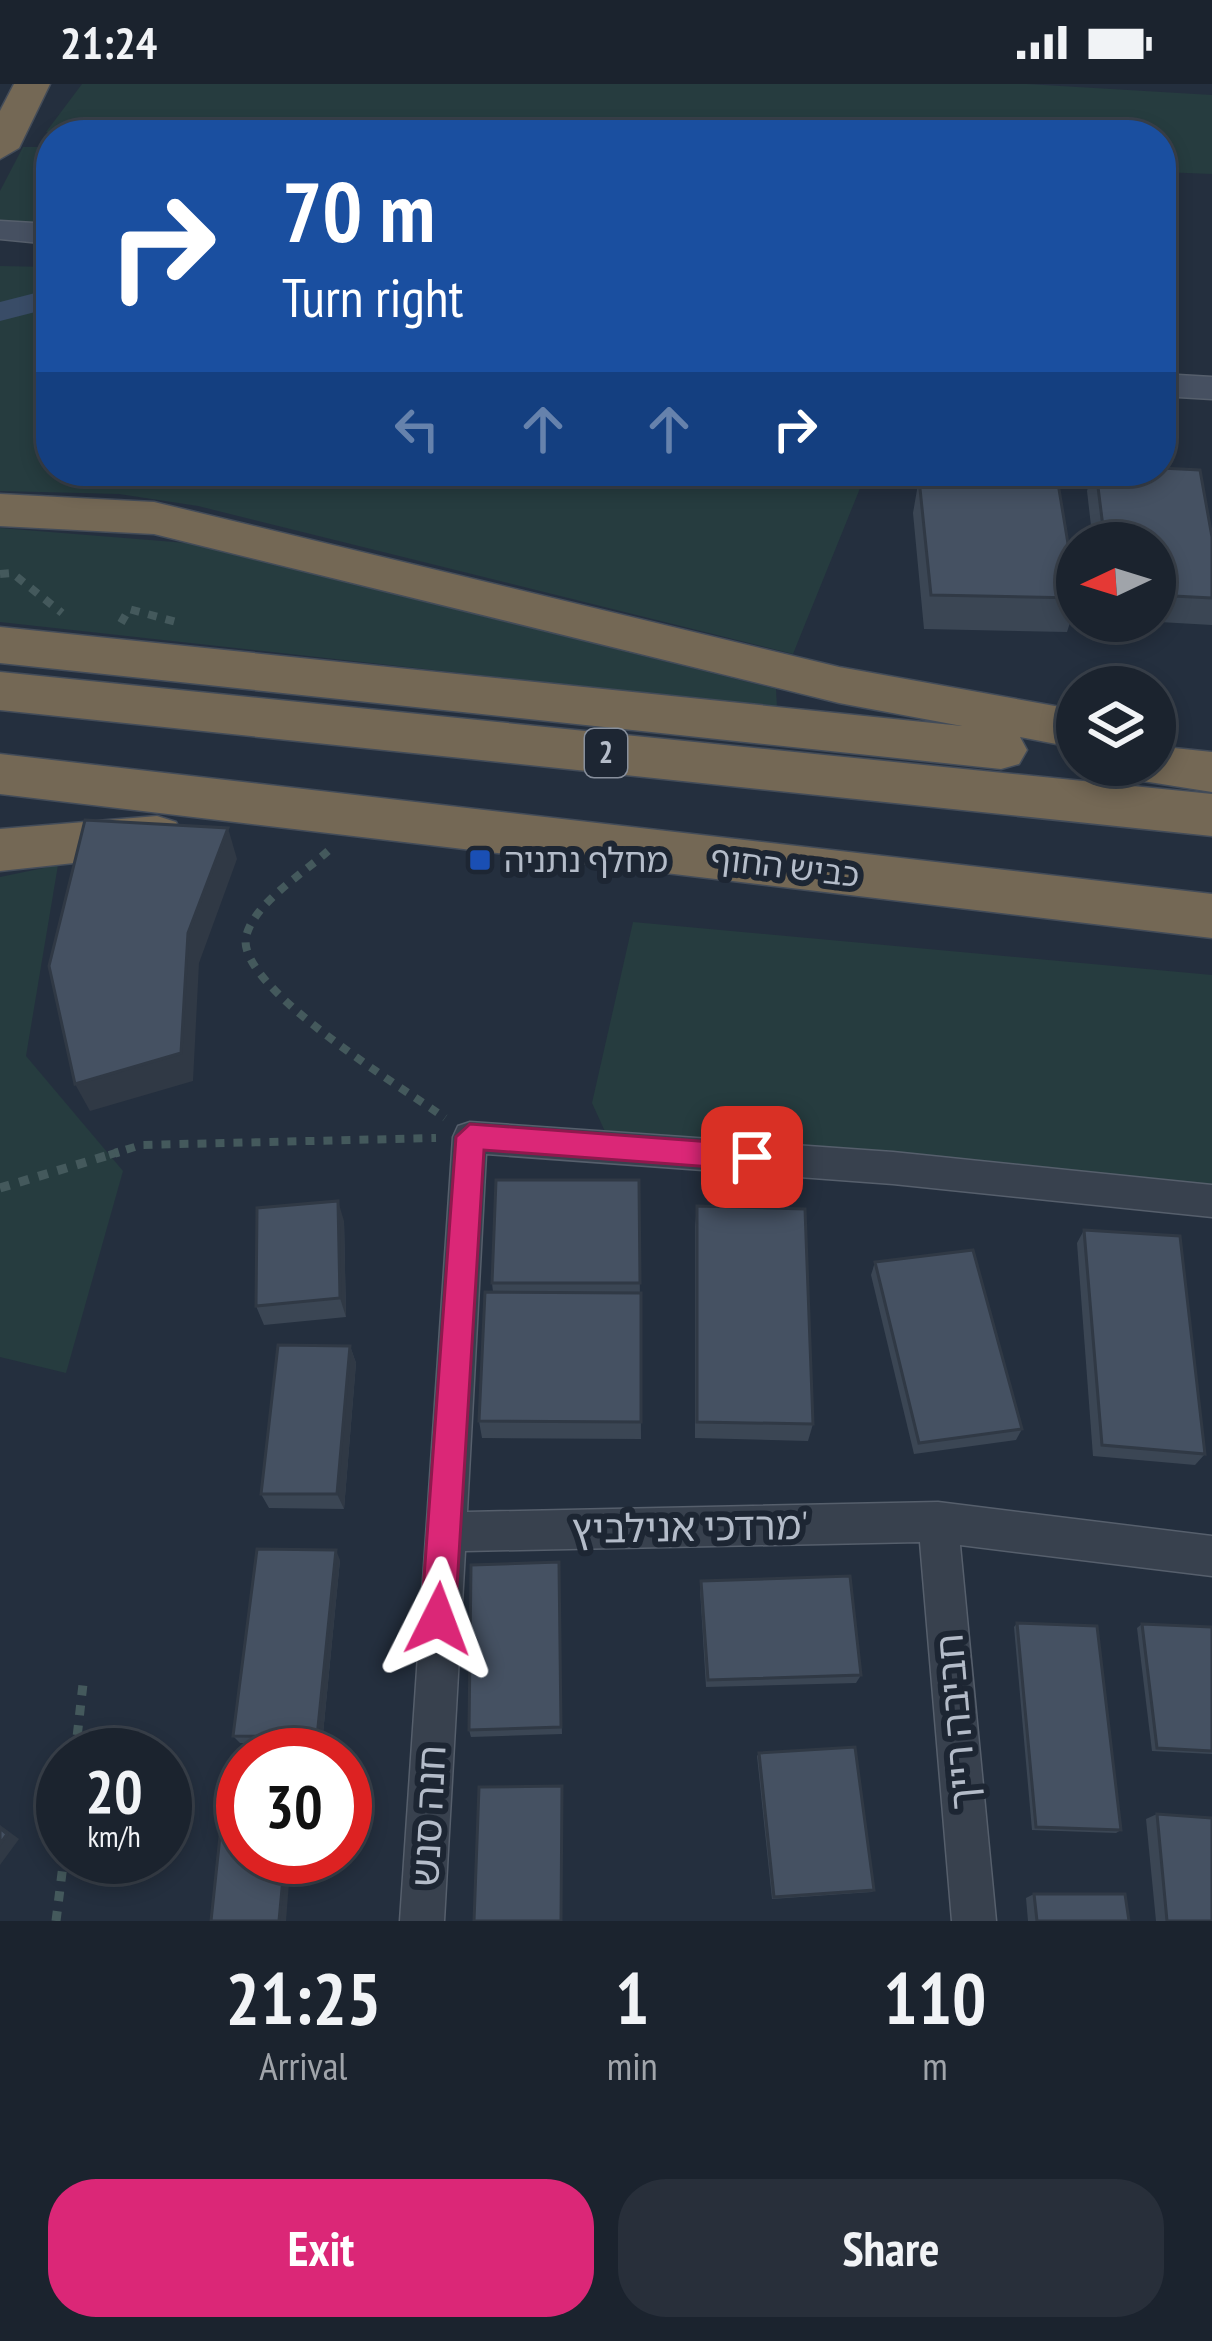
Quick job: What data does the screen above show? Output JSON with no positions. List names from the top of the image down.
{
  "streets": {
    "highway": ["2", "כביש החוף"],
    "street": ["מרדכי אנילביץ'", "חביבה רייך", "חנה סנש"]
  },
  "crossings": [
    ["מרדכי אנילביץ'", "חביבה רייך"],
    ["מרדכי אנילביץ'", "חנה סנש"]
  ],
  "places": {
    "transit": ["מחלף נתניה"]
  },
  "north": "left",
  "page": {
    "status": "21:24",
    "turn": ["70 m", "Turn right"],
    "speed": "20 km/h",
    "limit": "30",
    "eta": [
      "21:25",
      "Arrival",
      "1",
      "min",
      "110",
      "m"
    ],
    "buttons": ["Exit", "Share"]
  }
}
